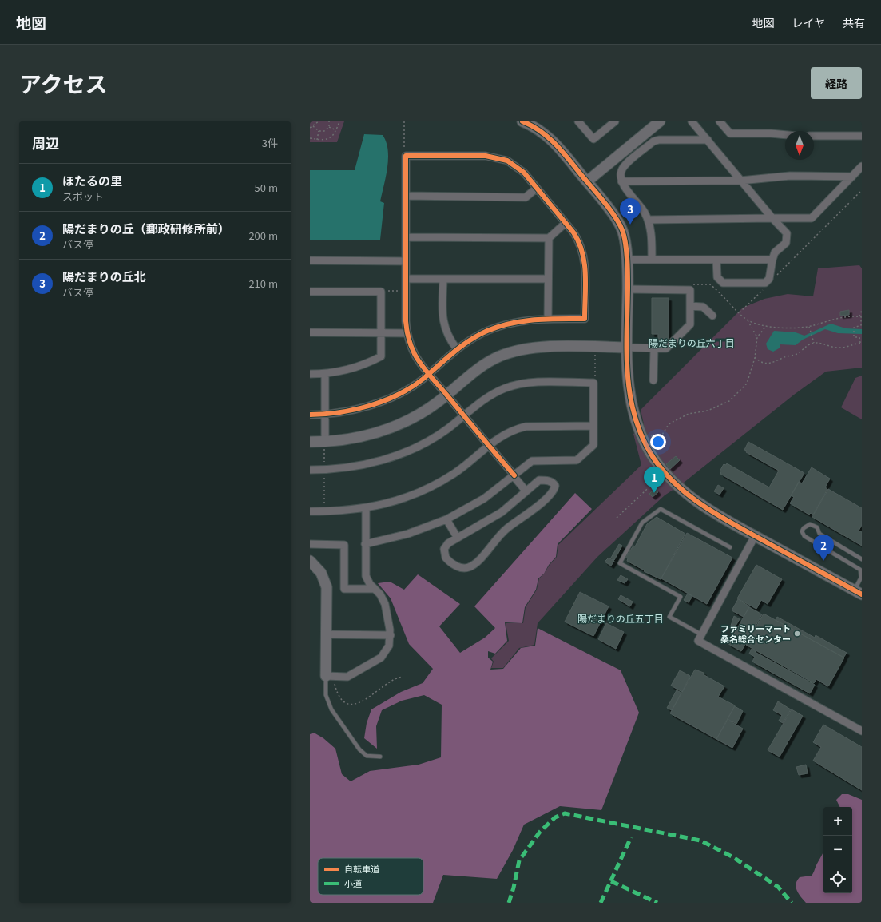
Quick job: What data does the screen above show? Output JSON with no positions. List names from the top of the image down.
{
  "districts": ["陽だまりの丘六丁目", "陽だまりの丘五丁目"],
  "places": ["ファミリーマート 桑名総合センター"],
  "legend": ["自転車道", "小道"],
  "north": "bottom",
  "page": {
    "header": "地図",
    "nav": ["地図", "レイヤ", "共有"],
    "title": "アクセス",
    "buttons": "経路",
    "heading": ["周辺", "3件"],
    "list": [
      {
        "mark": "1",
        "name": "ほたるの里",
        "note": "スポット",
        "value": "50 m"
      },
      {
        "mark": "2",
        "name": "陽だまりの丘（郵政研修所前）",
        "note": "バス停",
        "value": "200 m"
      },
      {
        "mark": "3",
        "name": "陽だまりの丘北",
        "note": "バス停",
        "value": "210 m"
      }
    ],
    "pins": ["3", "1", "2"],
    "map_buttons": ["+", "−"]
  }
}
